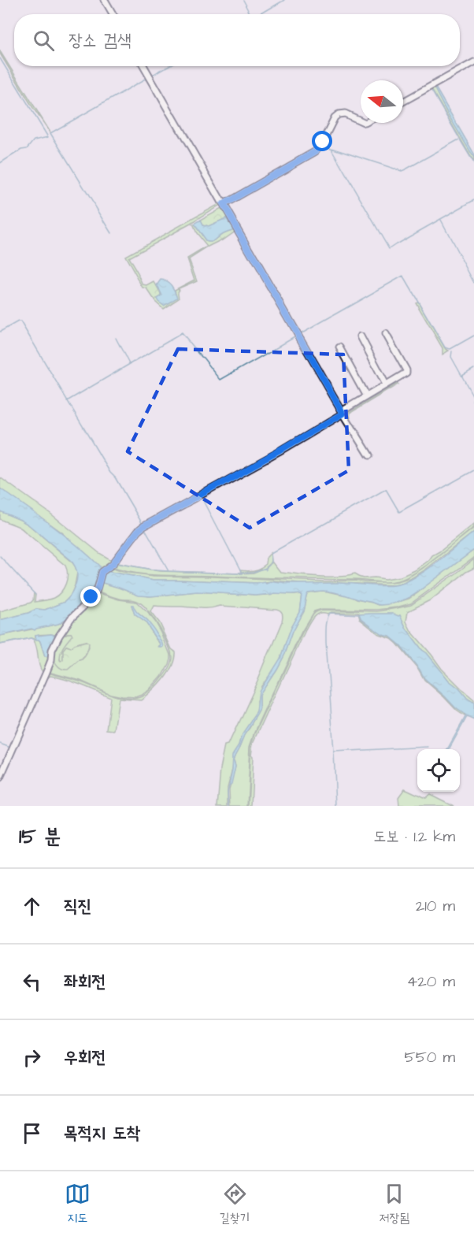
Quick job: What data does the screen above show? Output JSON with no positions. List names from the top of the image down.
{
  "north": "left",
  "page": {
    "search": "장소 검색",
    "heading": ["15 분", "도보 · 1.2 km"],
    "list": [
      ["직진", "210 m"],
      ["좌회전", "420 m"],
      ["우회전", "550 m"],
      "목적지 도착"
    ],
    "nav": ["지도", "길찾기", "저장됨"]
  }
}
